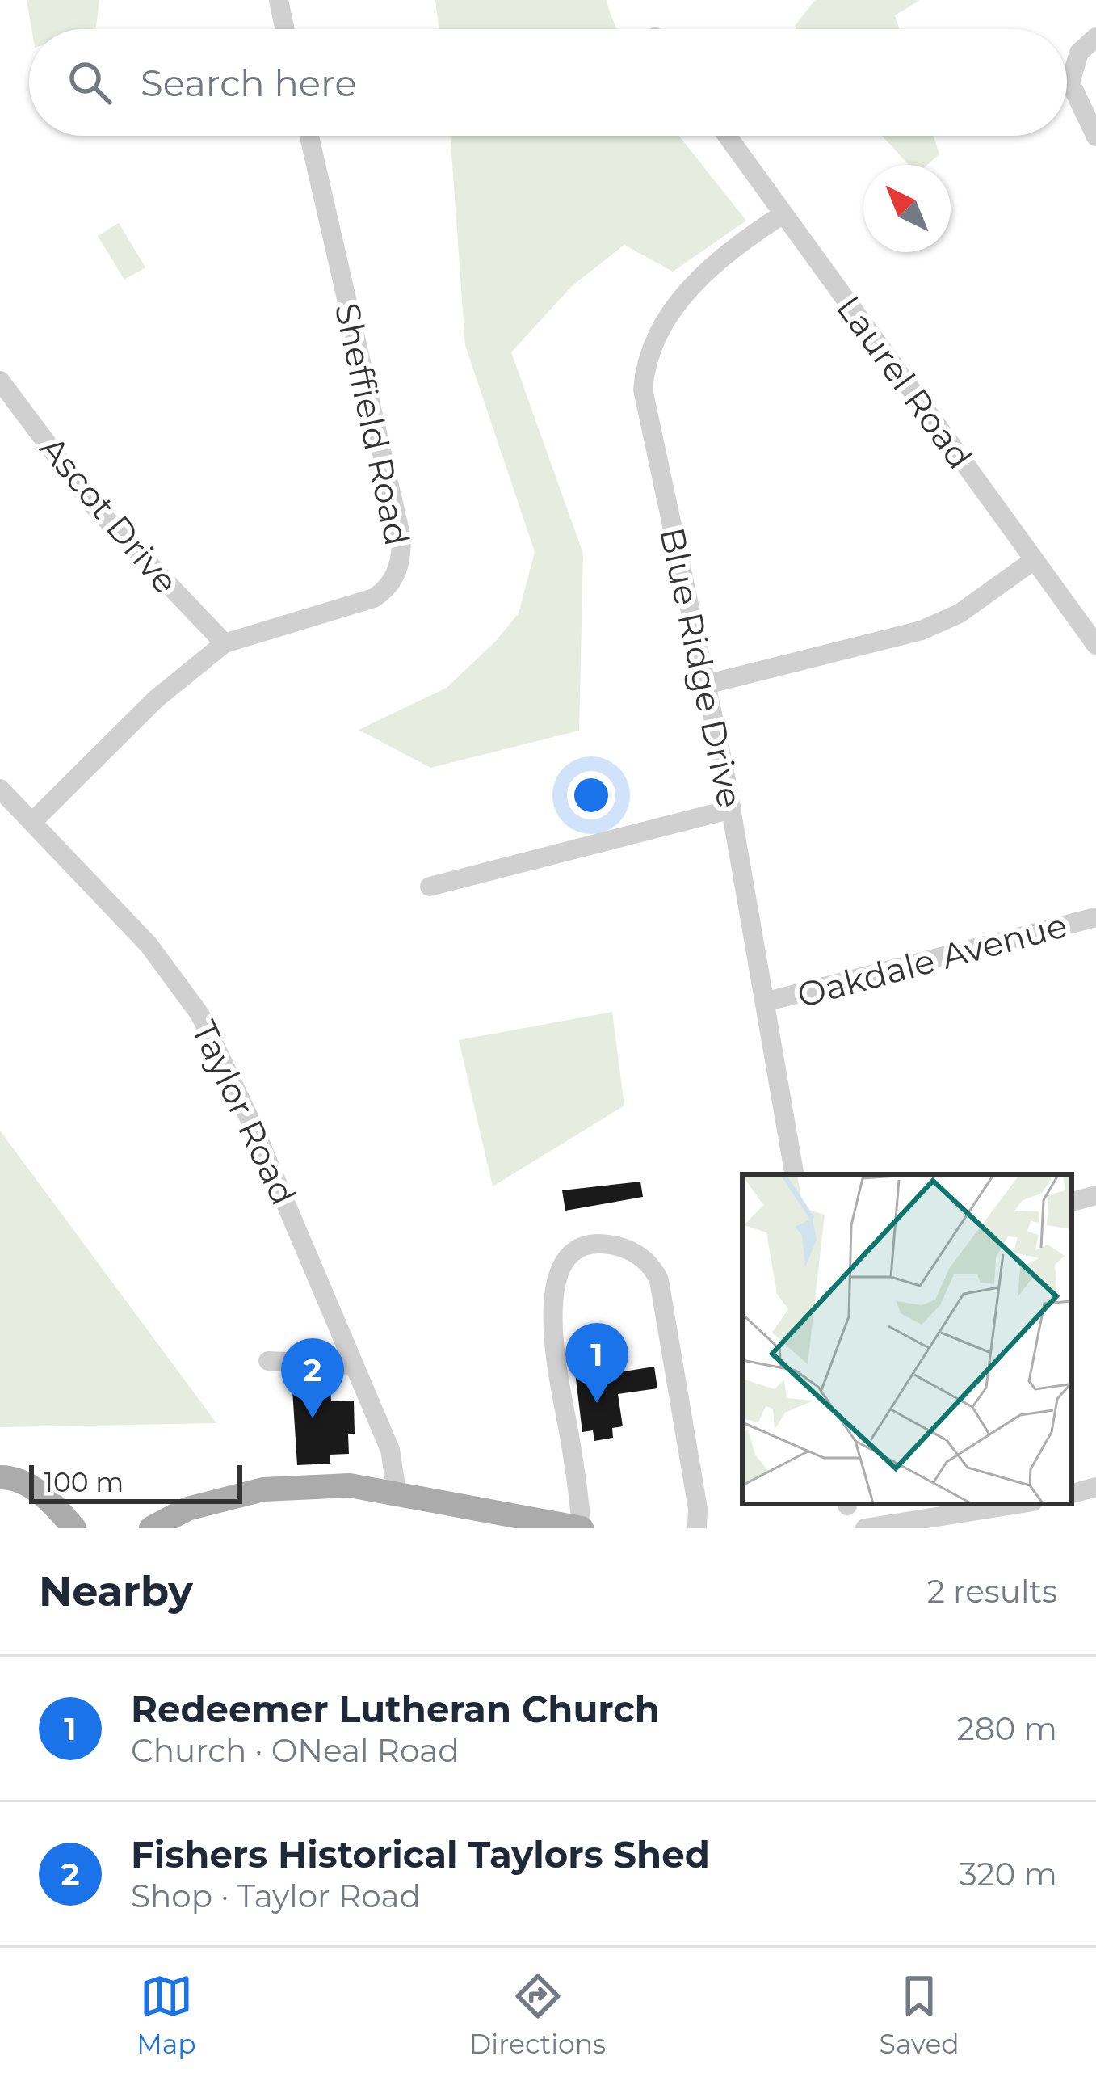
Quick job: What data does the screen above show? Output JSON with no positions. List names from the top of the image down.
{
  "streets": {
    "street": [
      "Laurel Road",
      "Sheffield Road",
      "Ascot Drive",
      "Blue Ridge Drive",
      "Oakdale Avenue",
      "Taylor Road"
    ]
  },
  "crossings": [
    ["Laurel Road", "Blue Ridge Drive"],
    ["Sheffield Road", "Ascot Drive"],
    ["Sheffield Road", "Taylor Road"],
    ["Blue Ridge Drive", "Oakdale Avenue"]
  ],
  "scale_bar": "100 m",
  "north": "top left",
  "page": {
    "search": "Search here",
    "pins": ["1", "2"],
    "scale": "100 m",
    "heading": ["Nearby", "2 results"],
    "list": [
      {
        "mark": "1",
        "name": "Redeemer Lutheran Church",
        "note": "Church · ONeal Road",
        "value": "280 m"
      },
      {
        "mark": "2",
        "name": "Fishers Historical Taylors Shed",
        "note": "Shop · Taylor Road",
        "value": "320 m"
      }
    ],
    "nav": ["Map", "Directions", "Saved"]
  }
}
